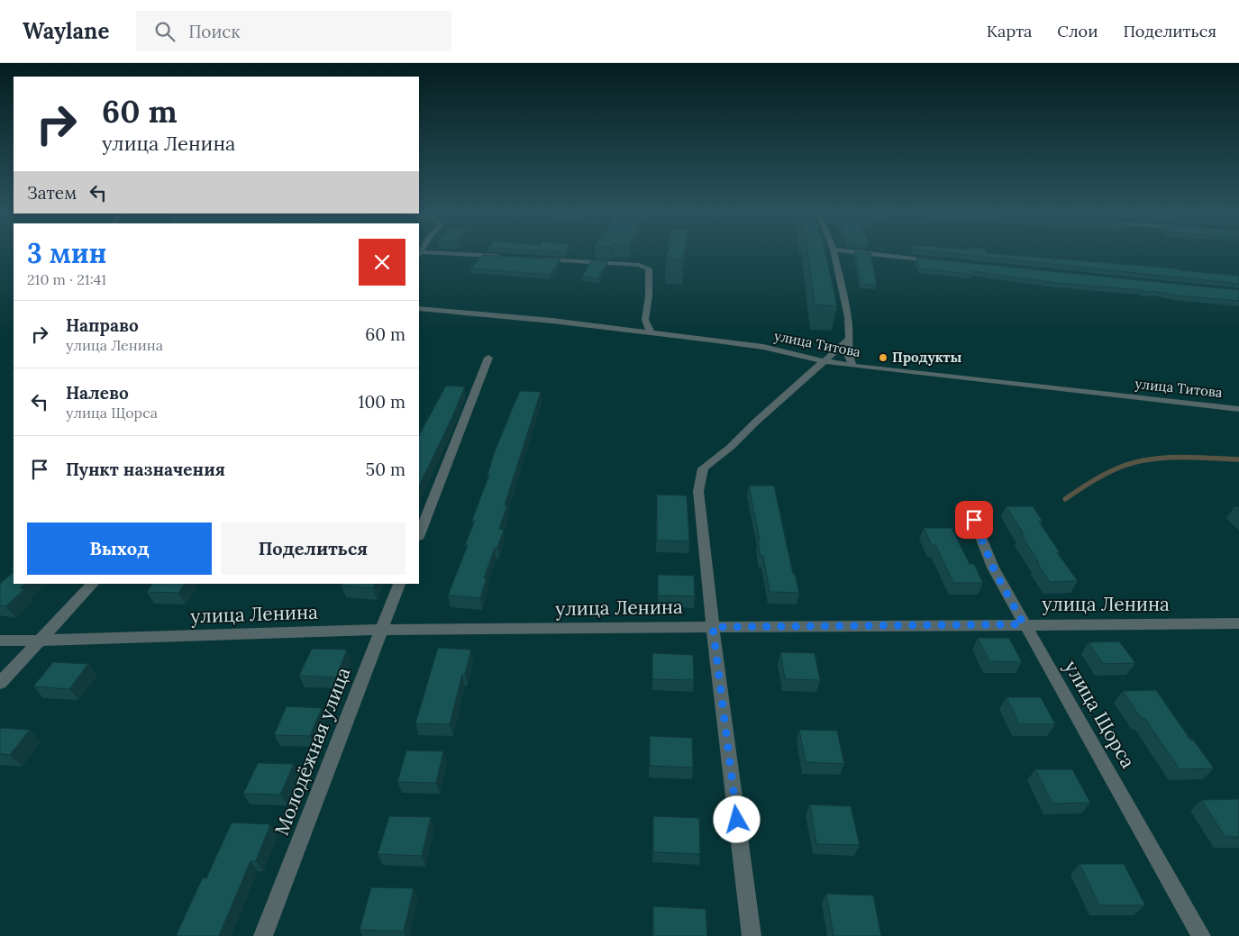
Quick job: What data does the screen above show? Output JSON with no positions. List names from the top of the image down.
{
  "streets": {
    "street": [
      "улица Титова",
      "улица Ленина",
      "улица Щорса",
      "Молодёжная улица"
    ]
  },
  "crossings": [
    ["улица Ленина", "улица Щорса"],
    ["улица Ленина", "Молодёжная улица"]
  ],
  "places": ["Продукты"],
  "page": {
    "header": "Waylane",
    "search": "Поиск",
    "nav": ["Карта", "Слои", "Поделиться"],
    "turn": ["60 m", "улица Ленина"],
    "then": "Затем",
    "heading": ["3 мин", "210 m · 21:41"],
    "list": [
      {
        "name": "Направо",
        "note": "улица Ленина",
        "value": "60 m"
      },
      {
        "name": "Налево",
        "note": "улица Щорса",
        "value": "100 m"
      },
      {
        "name": "Пункт назначения",
        "value": "50 m"
      }
    ],
    "buttons": ["Выход", "Поделиться"]
  }
}
